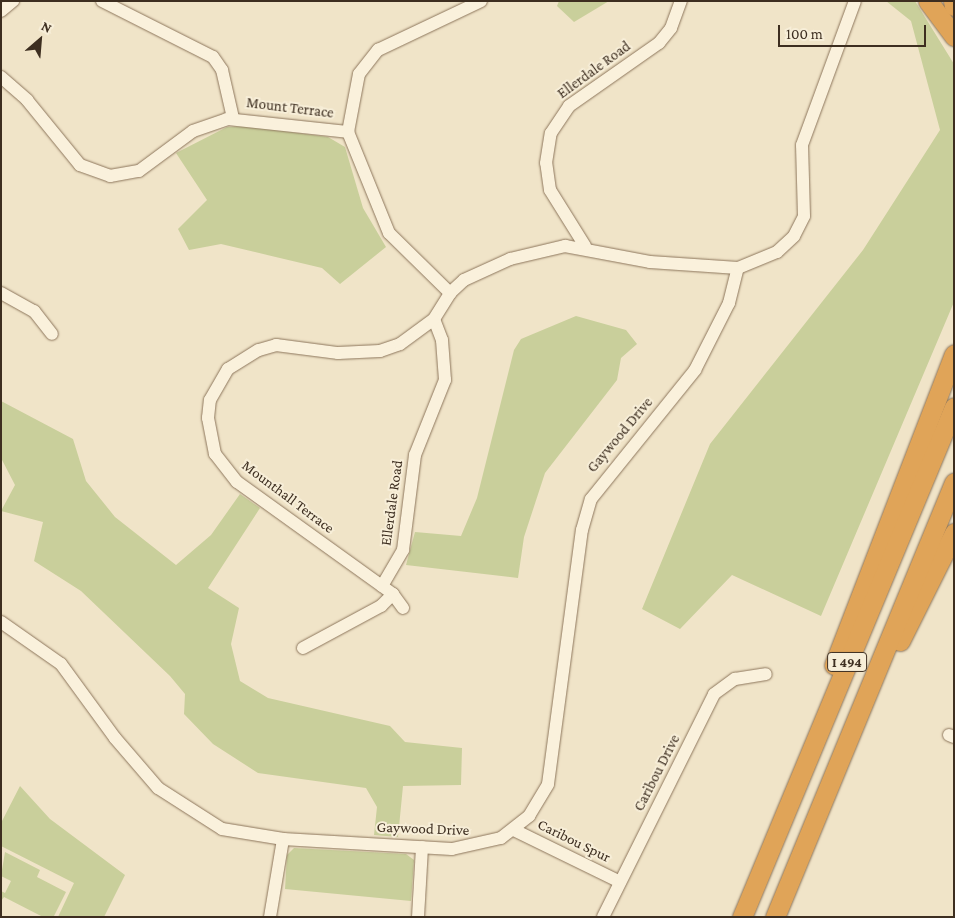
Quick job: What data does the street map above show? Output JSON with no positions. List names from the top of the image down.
{
  "streets": {
    "highway": ["I 494"],
    "street": [
      "Ellerdale Road",
      "Mount Terrace",
      "Gaywood Drive",
      "Mounthall Terrace",
      "Caribou Drive",
      "Caribou Spur"
    ]
  },
  "crossings": [
    ["Ellerdale Road", "Mounthall Terrace"],
    ["Gaywood Drive", "Caribou Spur"],
    ["Caribou Drive", "Caribou Spur"]
  ],
  "scale_bar": "100 m",
  "north": "top right"
}
